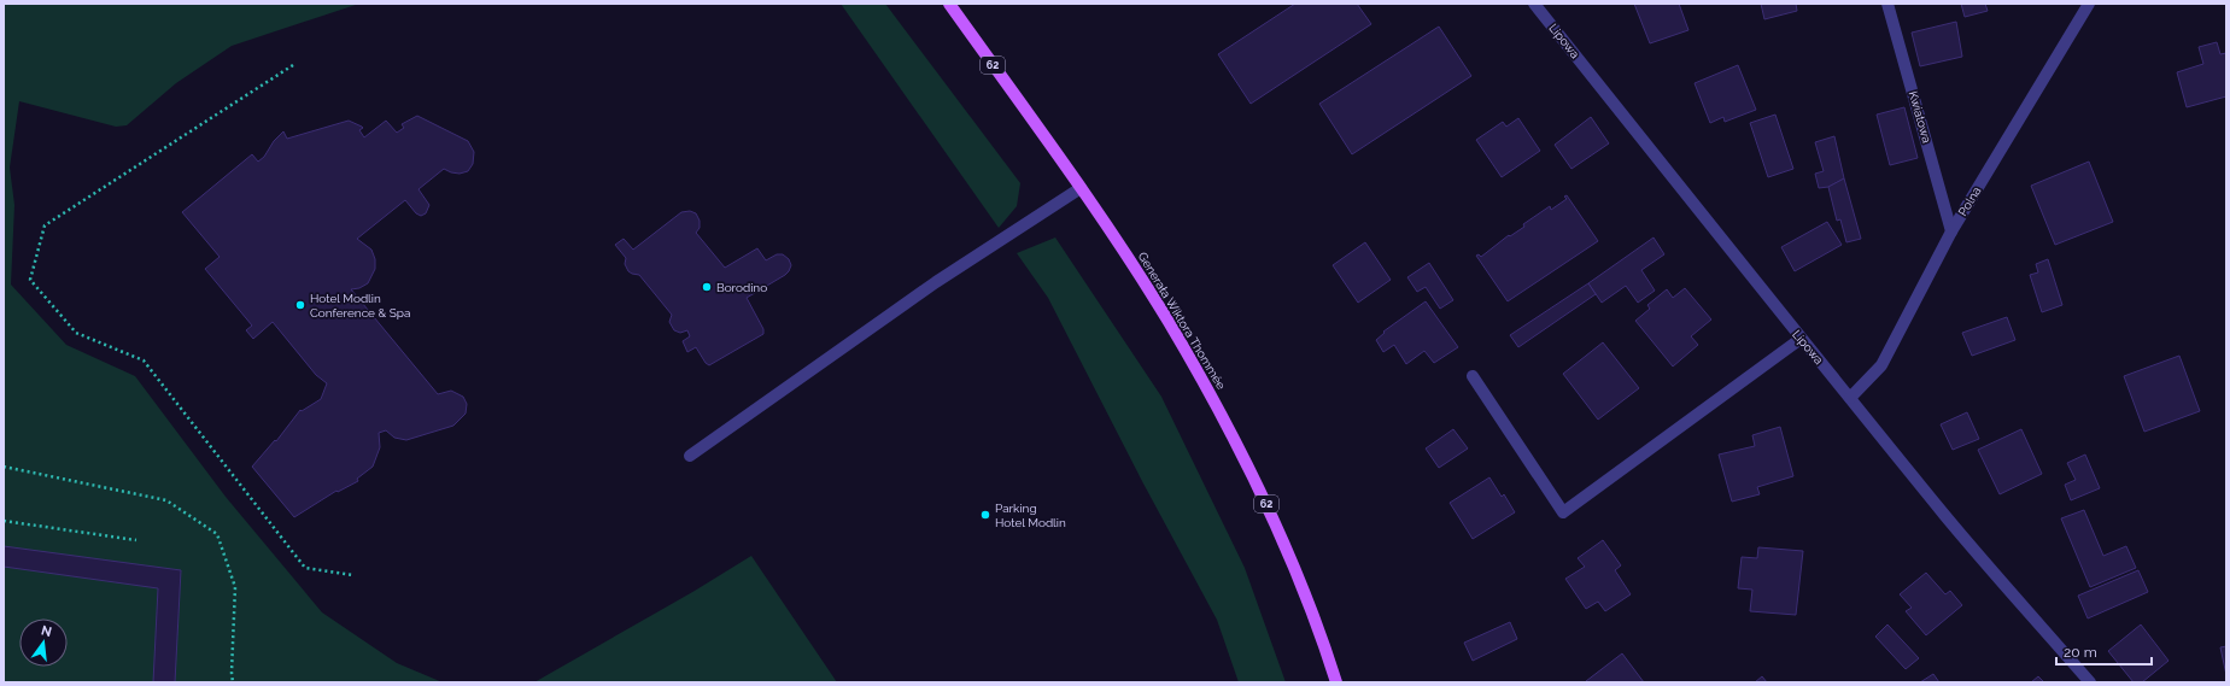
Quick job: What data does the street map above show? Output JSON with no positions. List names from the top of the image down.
{
  "streets": {
    "main road": ["62", "Generała Wiktora Thommée"],
    "street": ["Lipowa", "Kwiatowa", "Polna"]
  },
  "crossings": [
    ["Lipowa", "Polna"],
    ["Kwiatowa", "Polna"]
  ],
  "places": ["Borodino", "Hotel Modlin Conference & Spa", "Parking Hotel Modlin"],
  "scale_bar": "20 m",
  "north": "top"
}
